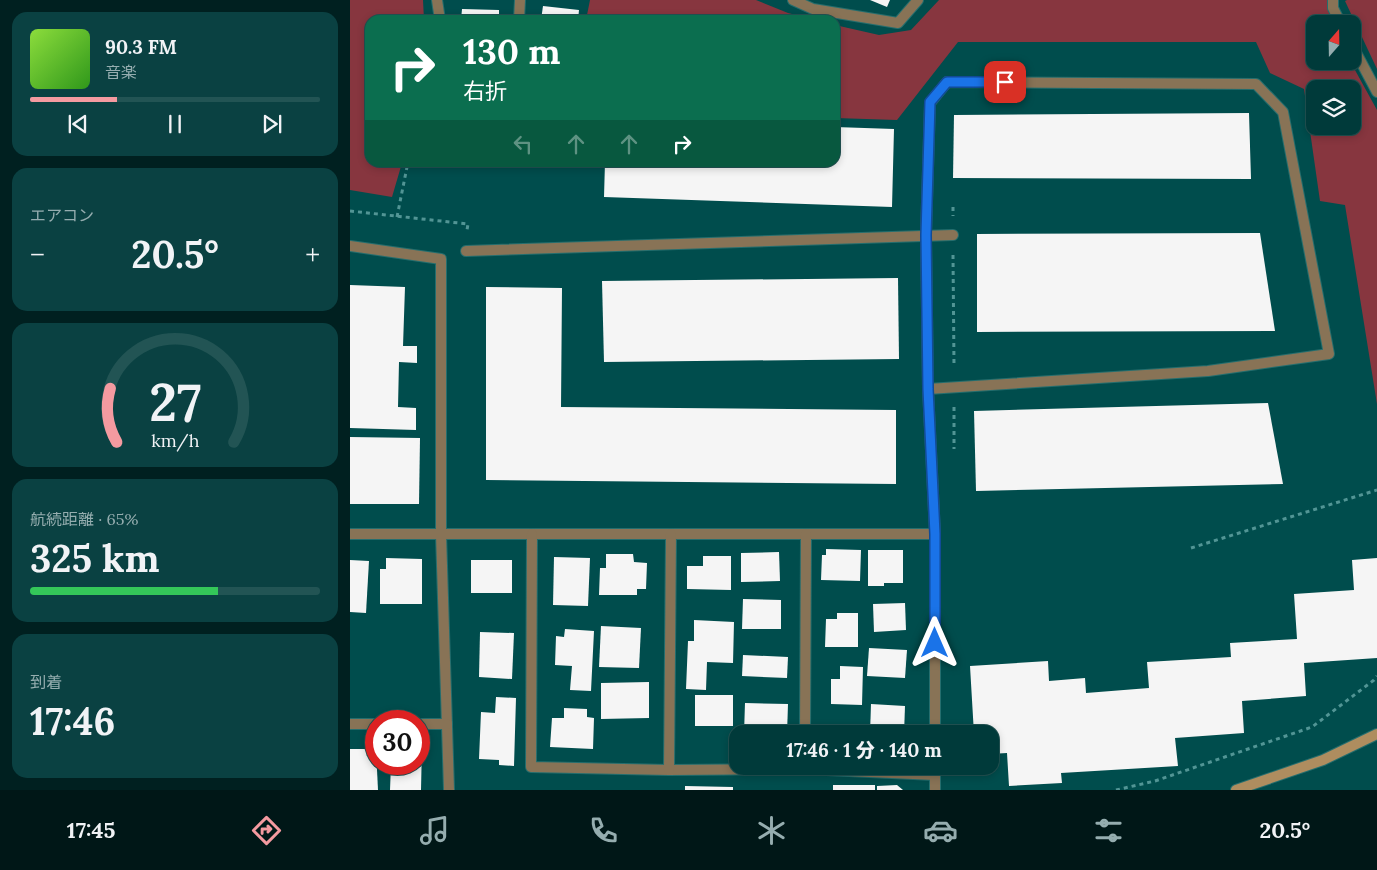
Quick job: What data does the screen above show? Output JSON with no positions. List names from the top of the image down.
{
  "north": "top",
  "page": {
    "turn": ["130 m", "右折"],
    "song": ["90.3 FM", "音楽"],
    "tile": [
      "エアコン",
      ["航続距離 · 65%", "325 km"],
      ["到着", "17:46"]
    ],
    "heat": ["−", "20.5°", "+"],
    "limit": "30",
    "trip": "17:46 · 1 分 · 140 m",
    "tabs": ["17:45", "20.5°"],
    "gauge": ["27", "km/h"]
  }
}
